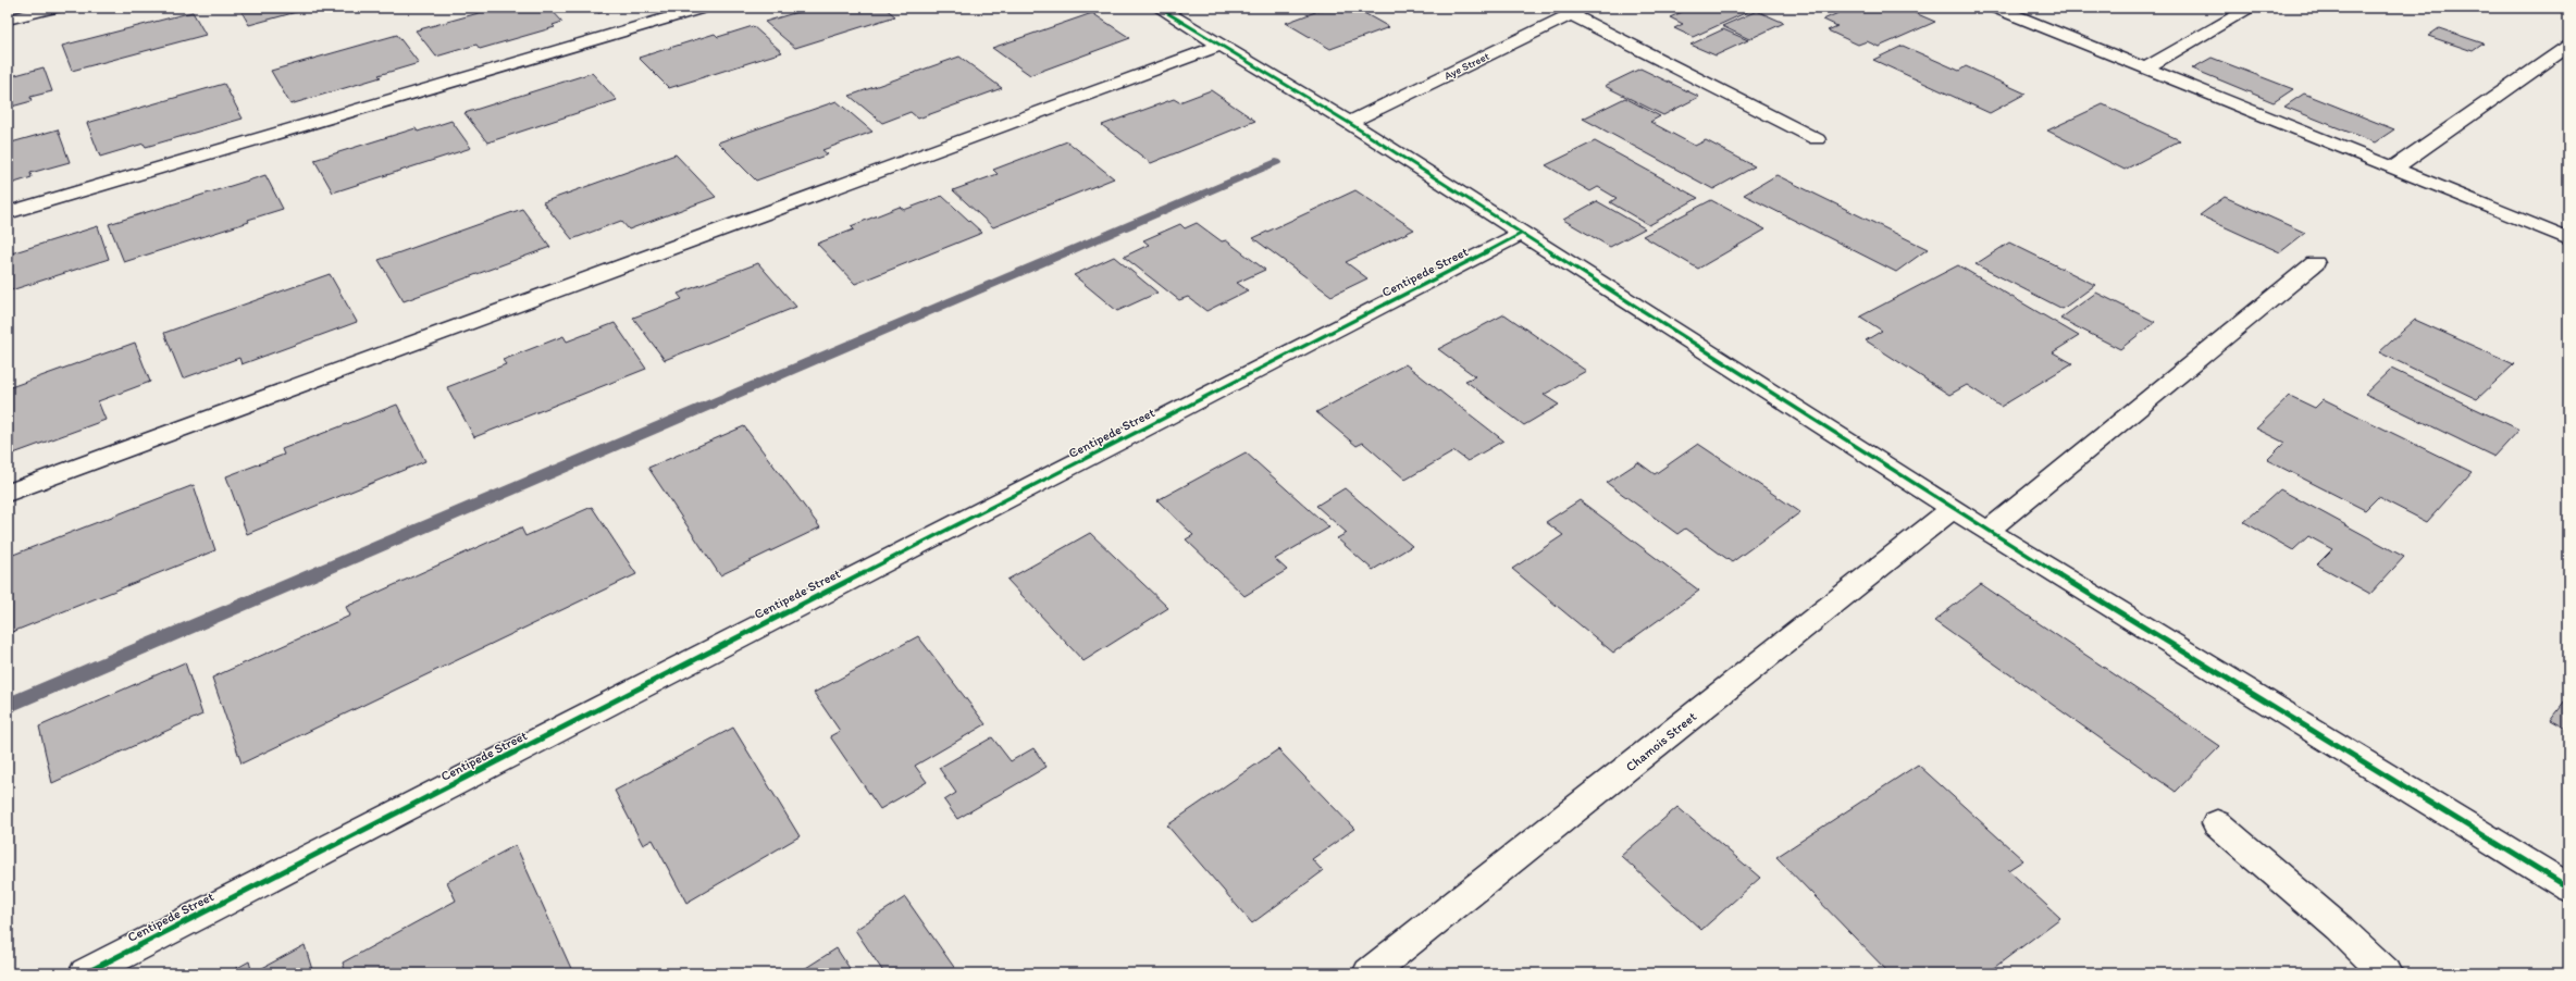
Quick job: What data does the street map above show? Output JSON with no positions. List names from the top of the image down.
{
  "streets": {
    "street": ["Aye Street", "Centipede Street", "Chamois Street"]
  }
}
